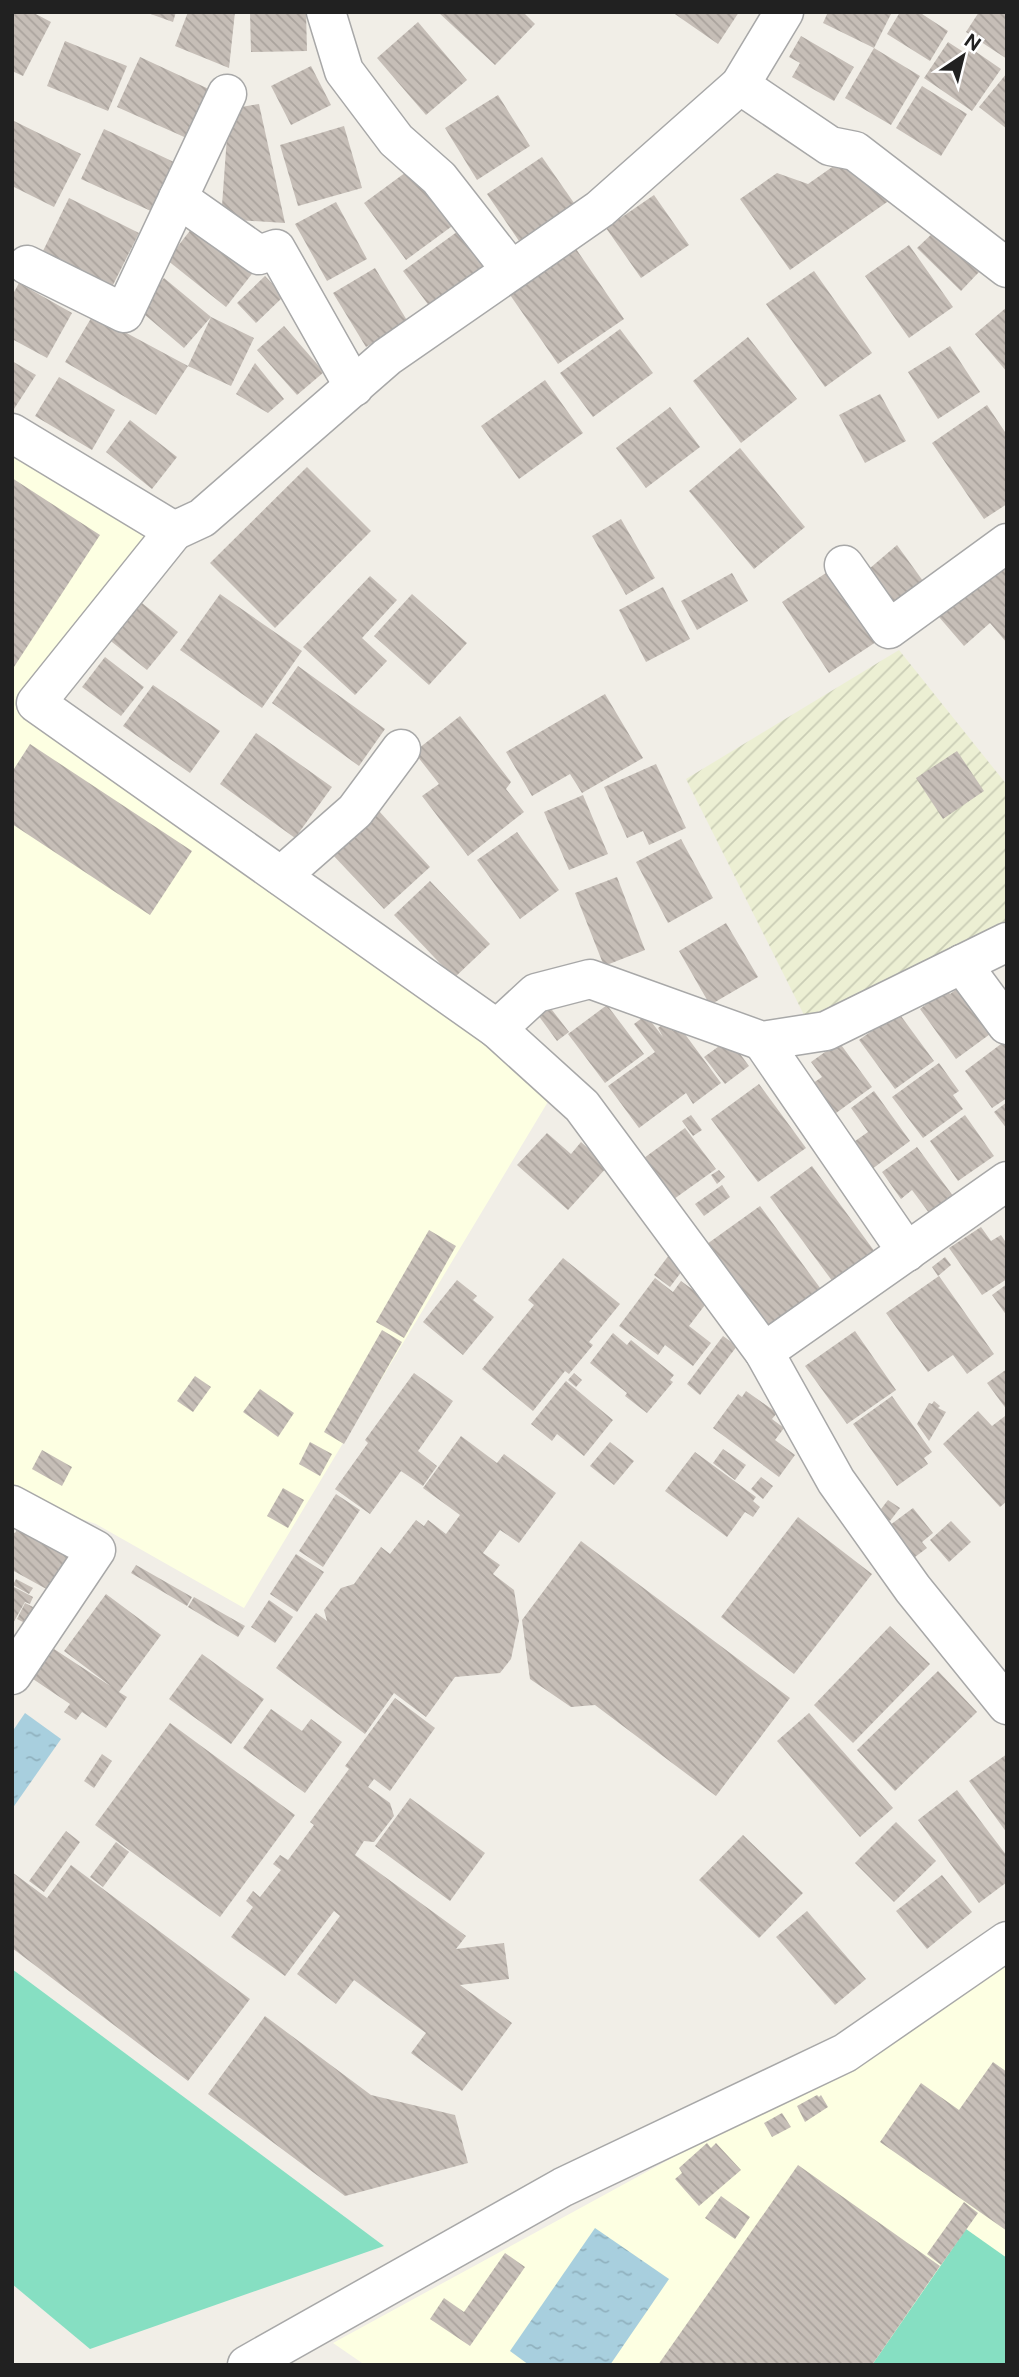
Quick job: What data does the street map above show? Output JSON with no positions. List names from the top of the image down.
{
  "north": "top right"
}
